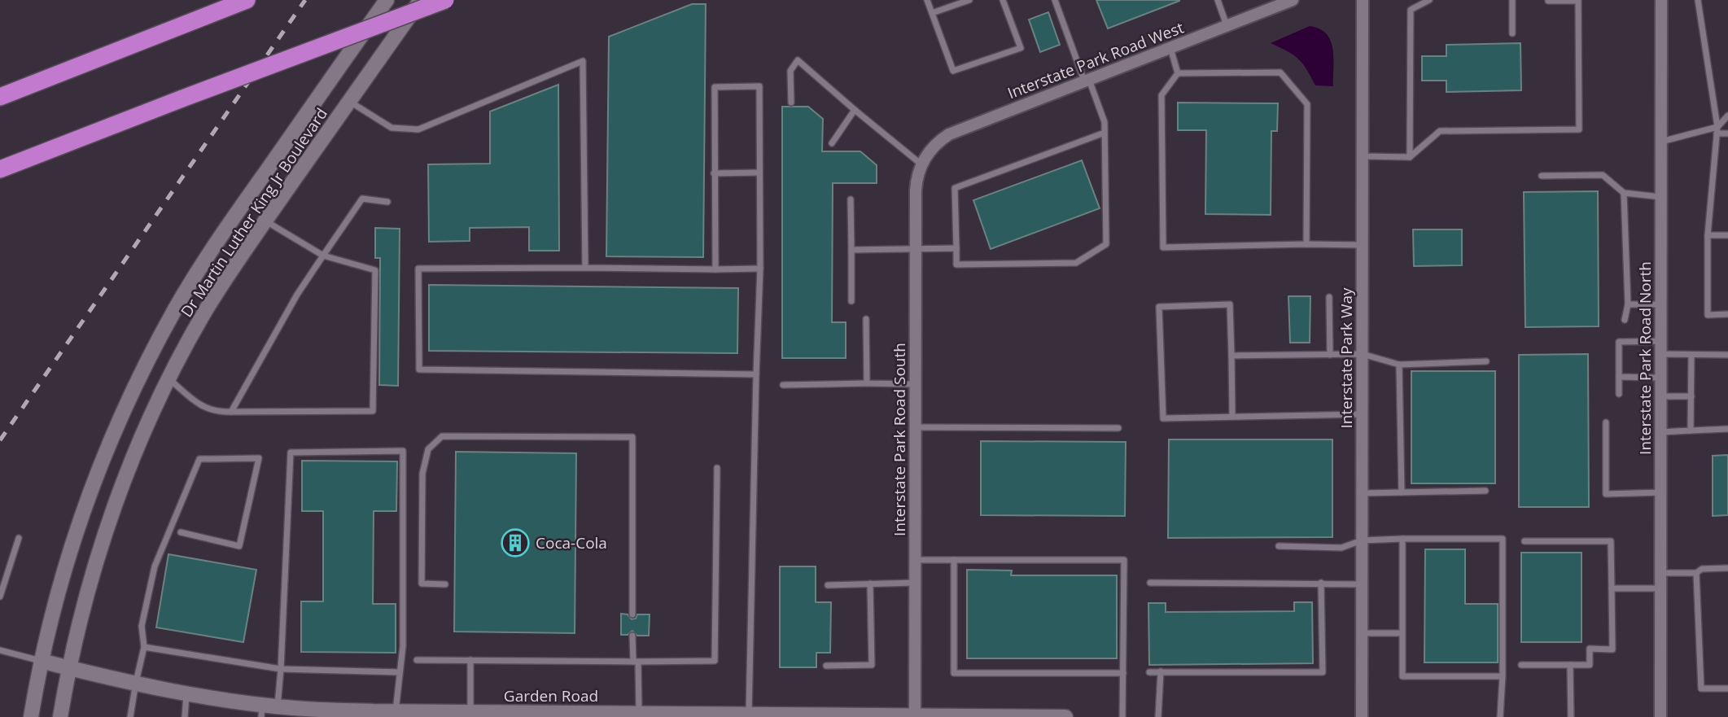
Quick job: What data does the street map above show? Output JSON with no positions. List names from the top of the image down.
{
  "streets": {
    "main road": ["Dr Martin Luther King Jr Boulevard", "Garden Road"],
    "street": [
      "Interstate Park Road West",
      "Interstate Park Way",
      "Interstate Park Road North",
      "Interstate Park Road South"
    ]
  },
  "crossings": [
    ["Interstate Park Road West", "Interstate Park Road South"],
    ["Dr Martin Luther King Jr Boulevard", "Garden Road"],
    ["Interstate Park Road South", "Garden Road"]
  ],
  "places": {
    "building": ["Coca-Cola"]
  }
}
